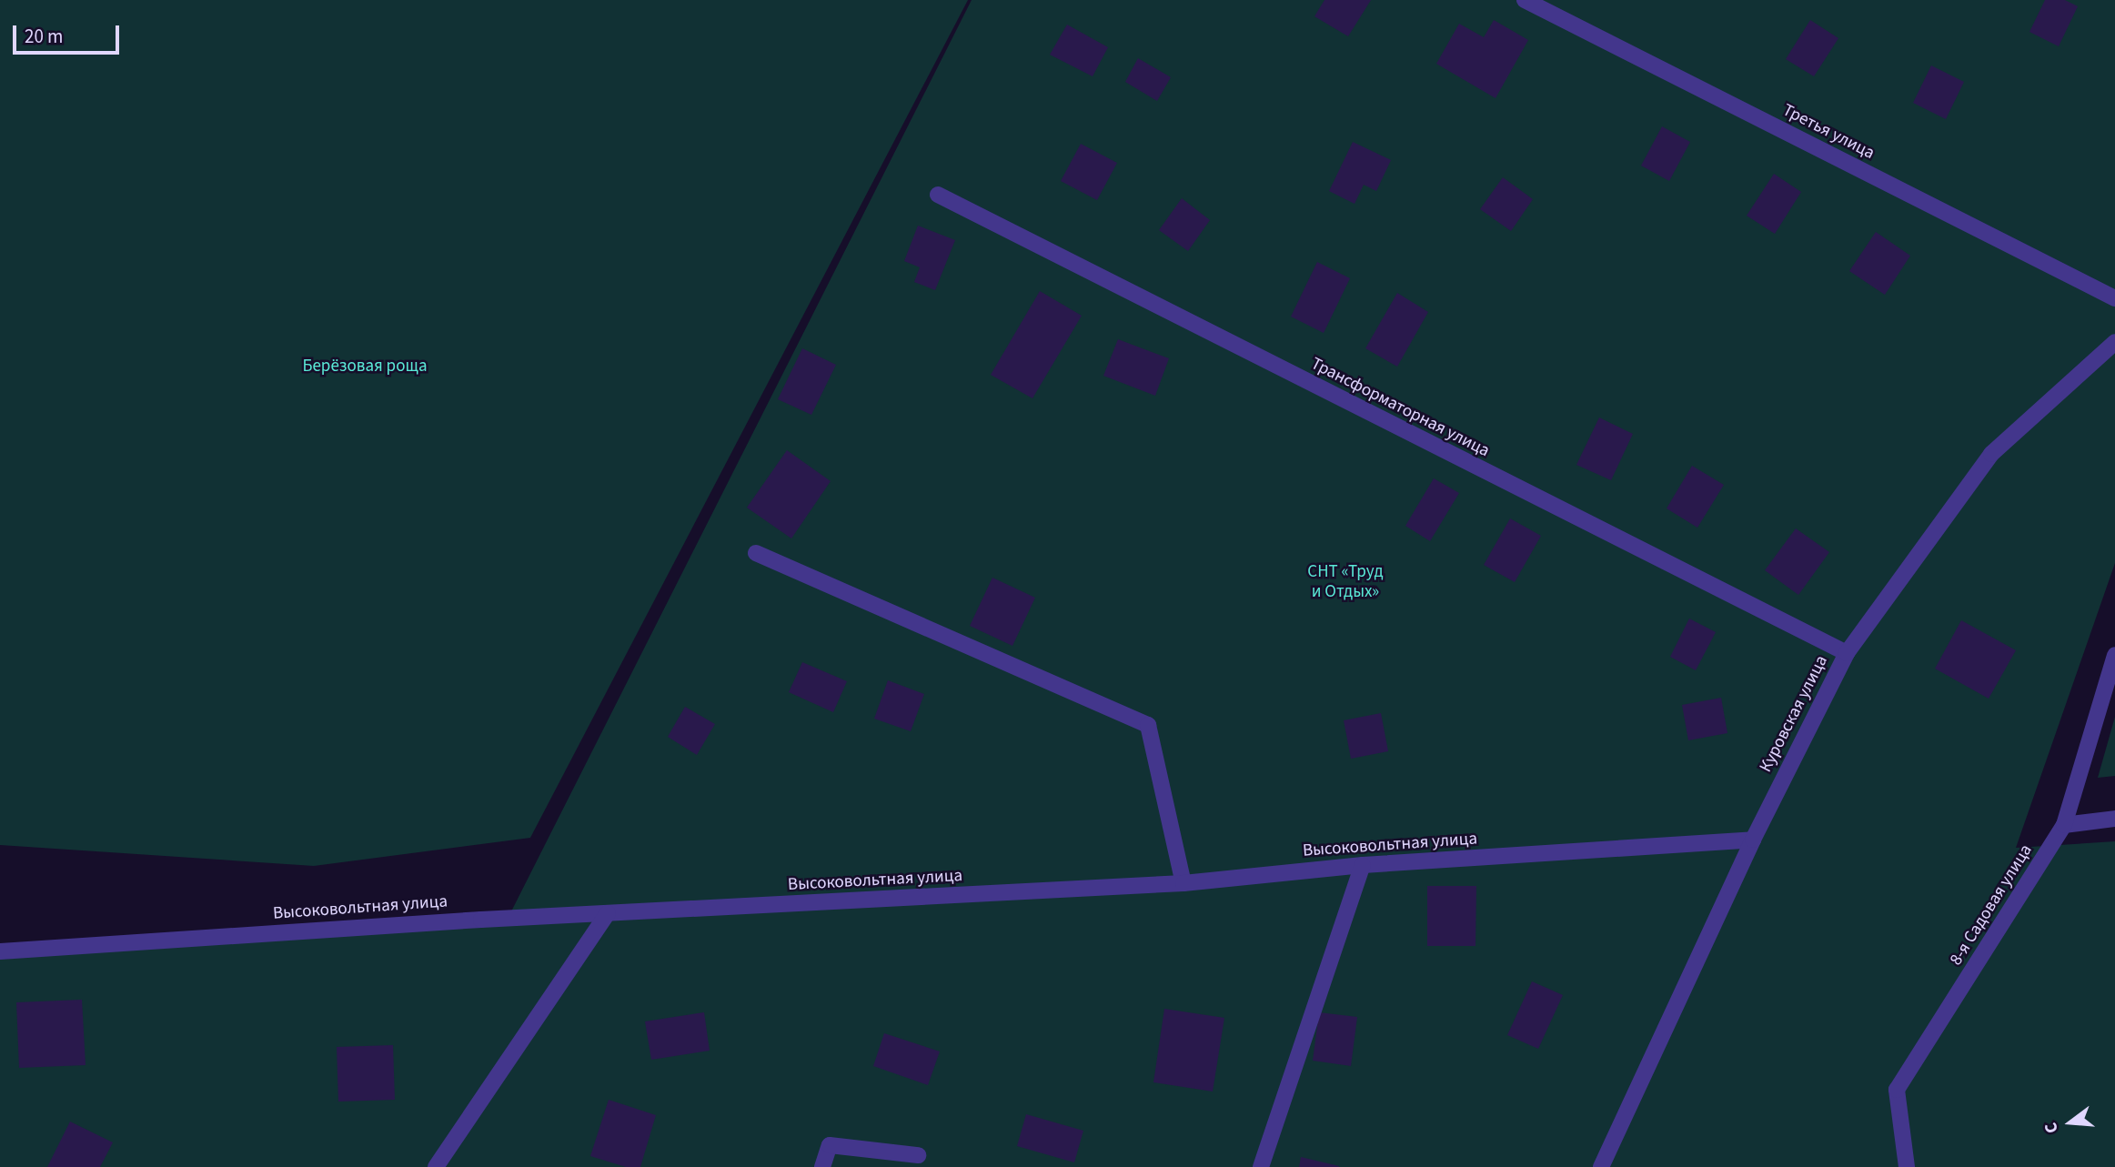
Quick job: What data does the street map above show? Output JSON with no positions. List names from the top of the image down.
{
  "streets": {
    "street": [
      "Третья улица",
      "Трансформаторная улица",
      "Куровская улица",
      "Высоковольтная улица",
      "8-я Садовая улица"
    ]
  },
  "crossings": [
    ["Трансформаторная улица", "Куровская улица"],
    ["Куровская улица", "Высоковольтная улица"]
  ],
  "parks": ["Берёзовая роща", "СНТ «Труд и Отдых»"],
  "scale_bar": "20 m",
  "north": "left"
}
